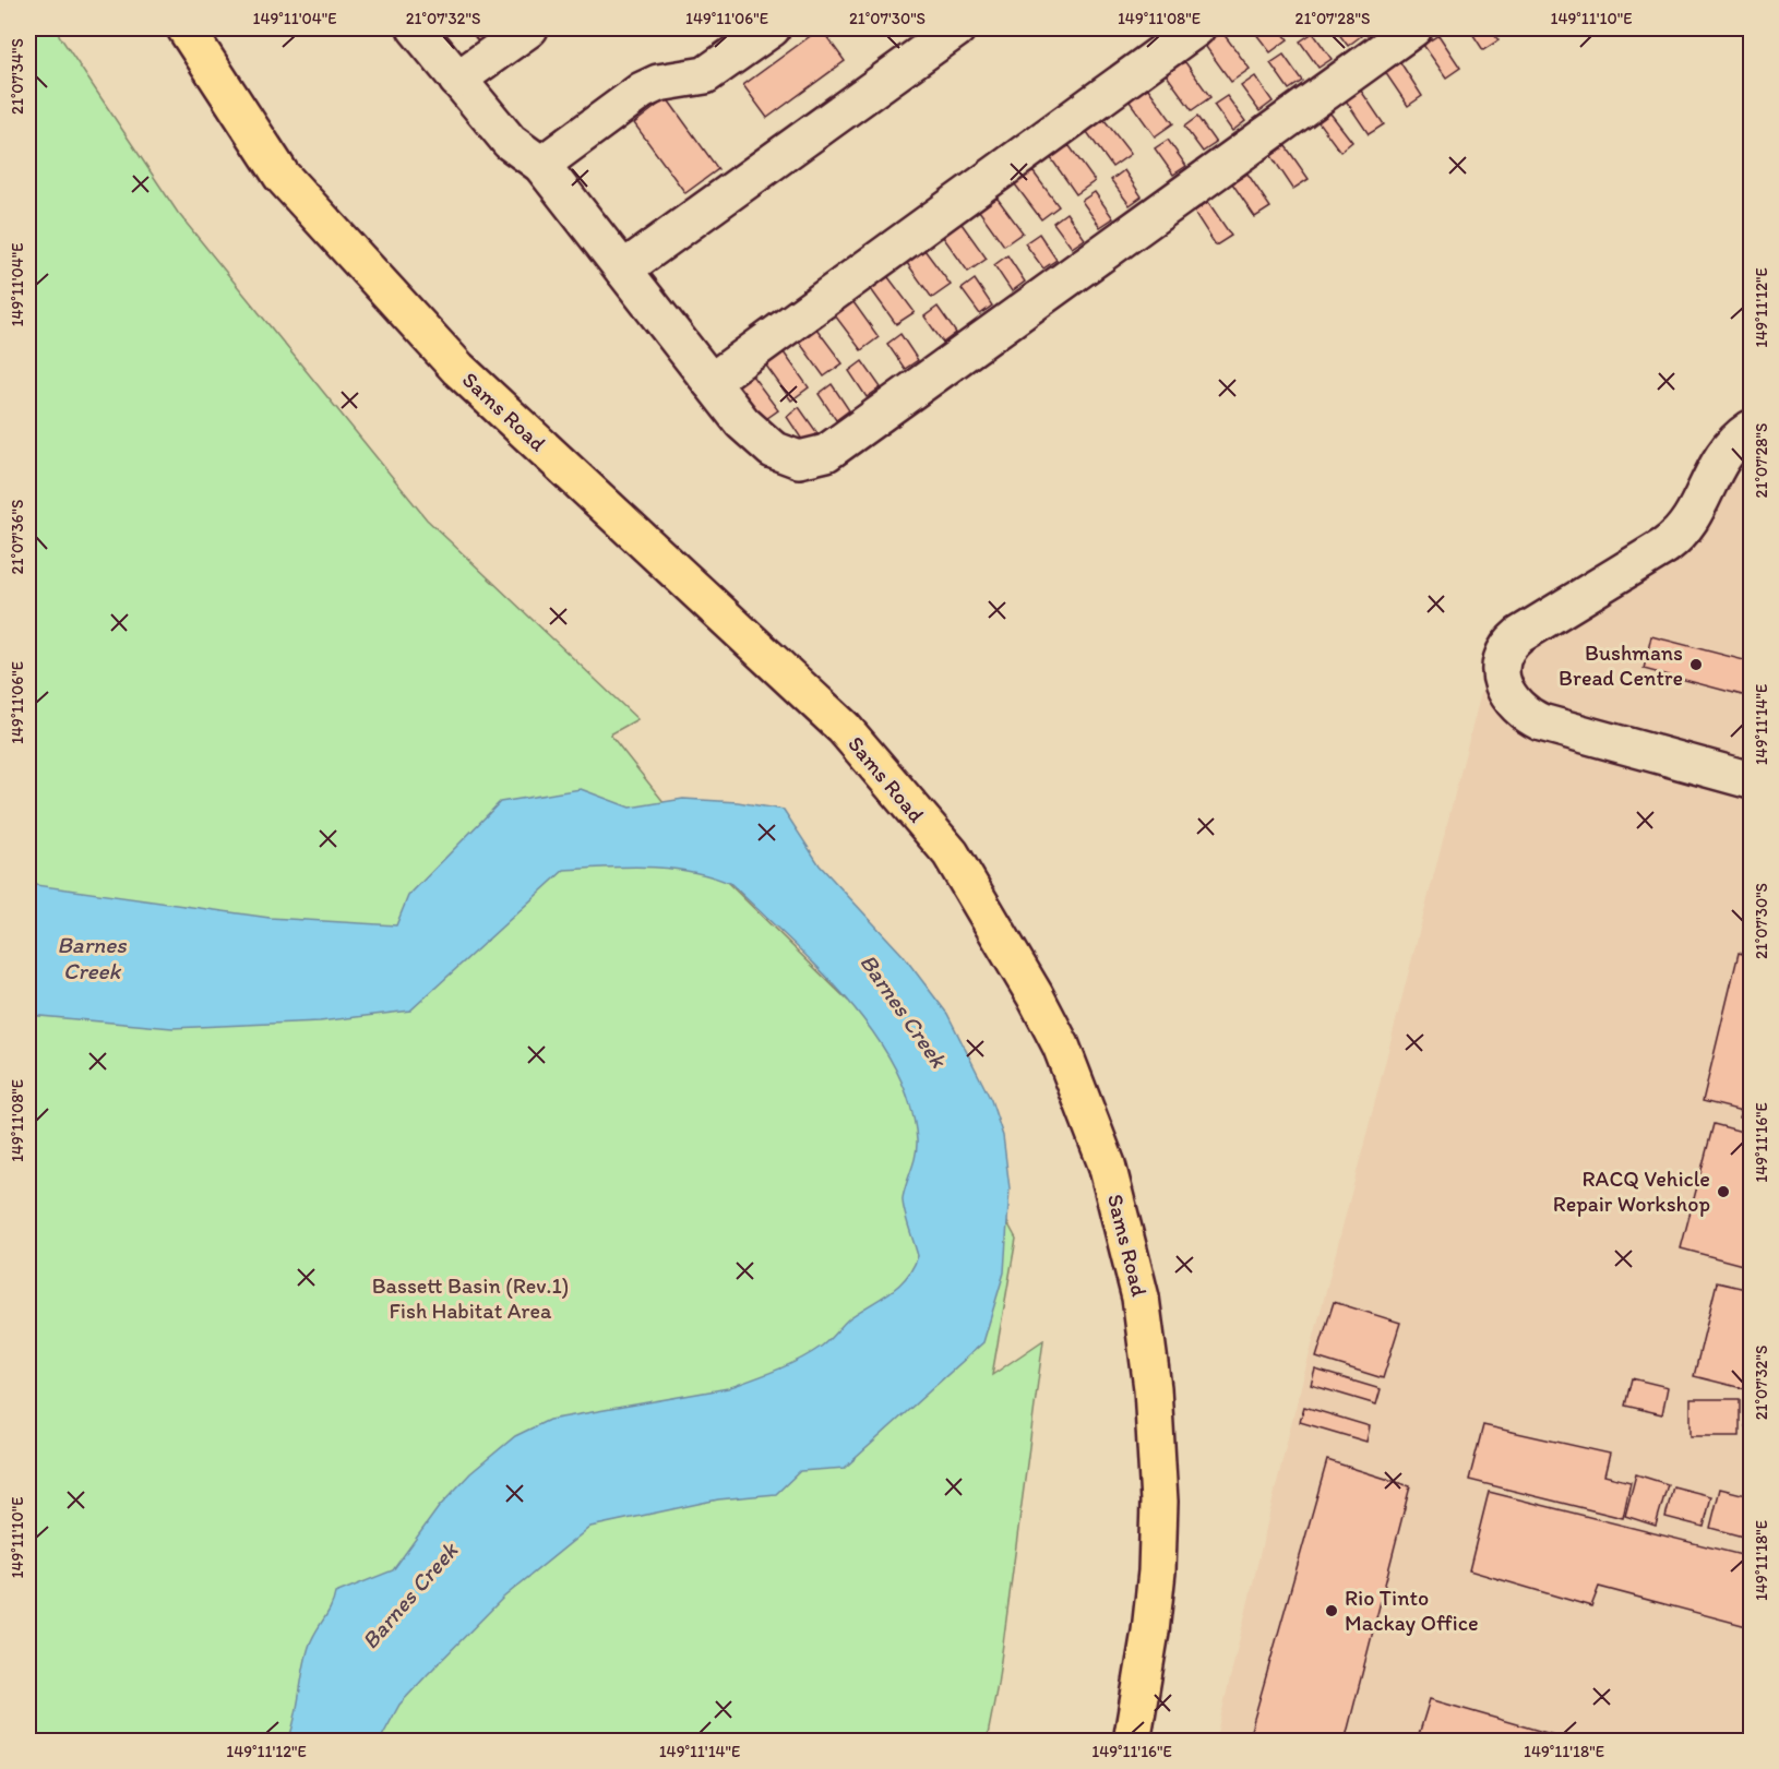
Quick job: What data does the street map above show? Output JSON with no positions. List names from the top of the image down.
{
  "streets": {
    "main road": ["Sams Road"]
  },
  "water": ["Barnes Creek"],
  "parks": ["Bassett Basin (Rev.1) Fish Habitat Area"],
  "places": ["Bushmans Bread Centre", "RACQ Vehicle Repair Workshop", "Rio Tinto Mackay Office"],
  "coordinates": [
    "149°11'04\"E",
    "21°07'32\"S",
    "149°11'06\"E",
    "21°07'30\"S",
    "149°11'08\"E",
    "21°07'28\"S",
    "149°11'10\"E",
    "21°07'34\"S",
    "149°11'12\"E",
    "21°07'36\"S",
    "149°11'14\"E",
    "149°11'16\"E",
    "149°11'18\"E"
  ]
}
